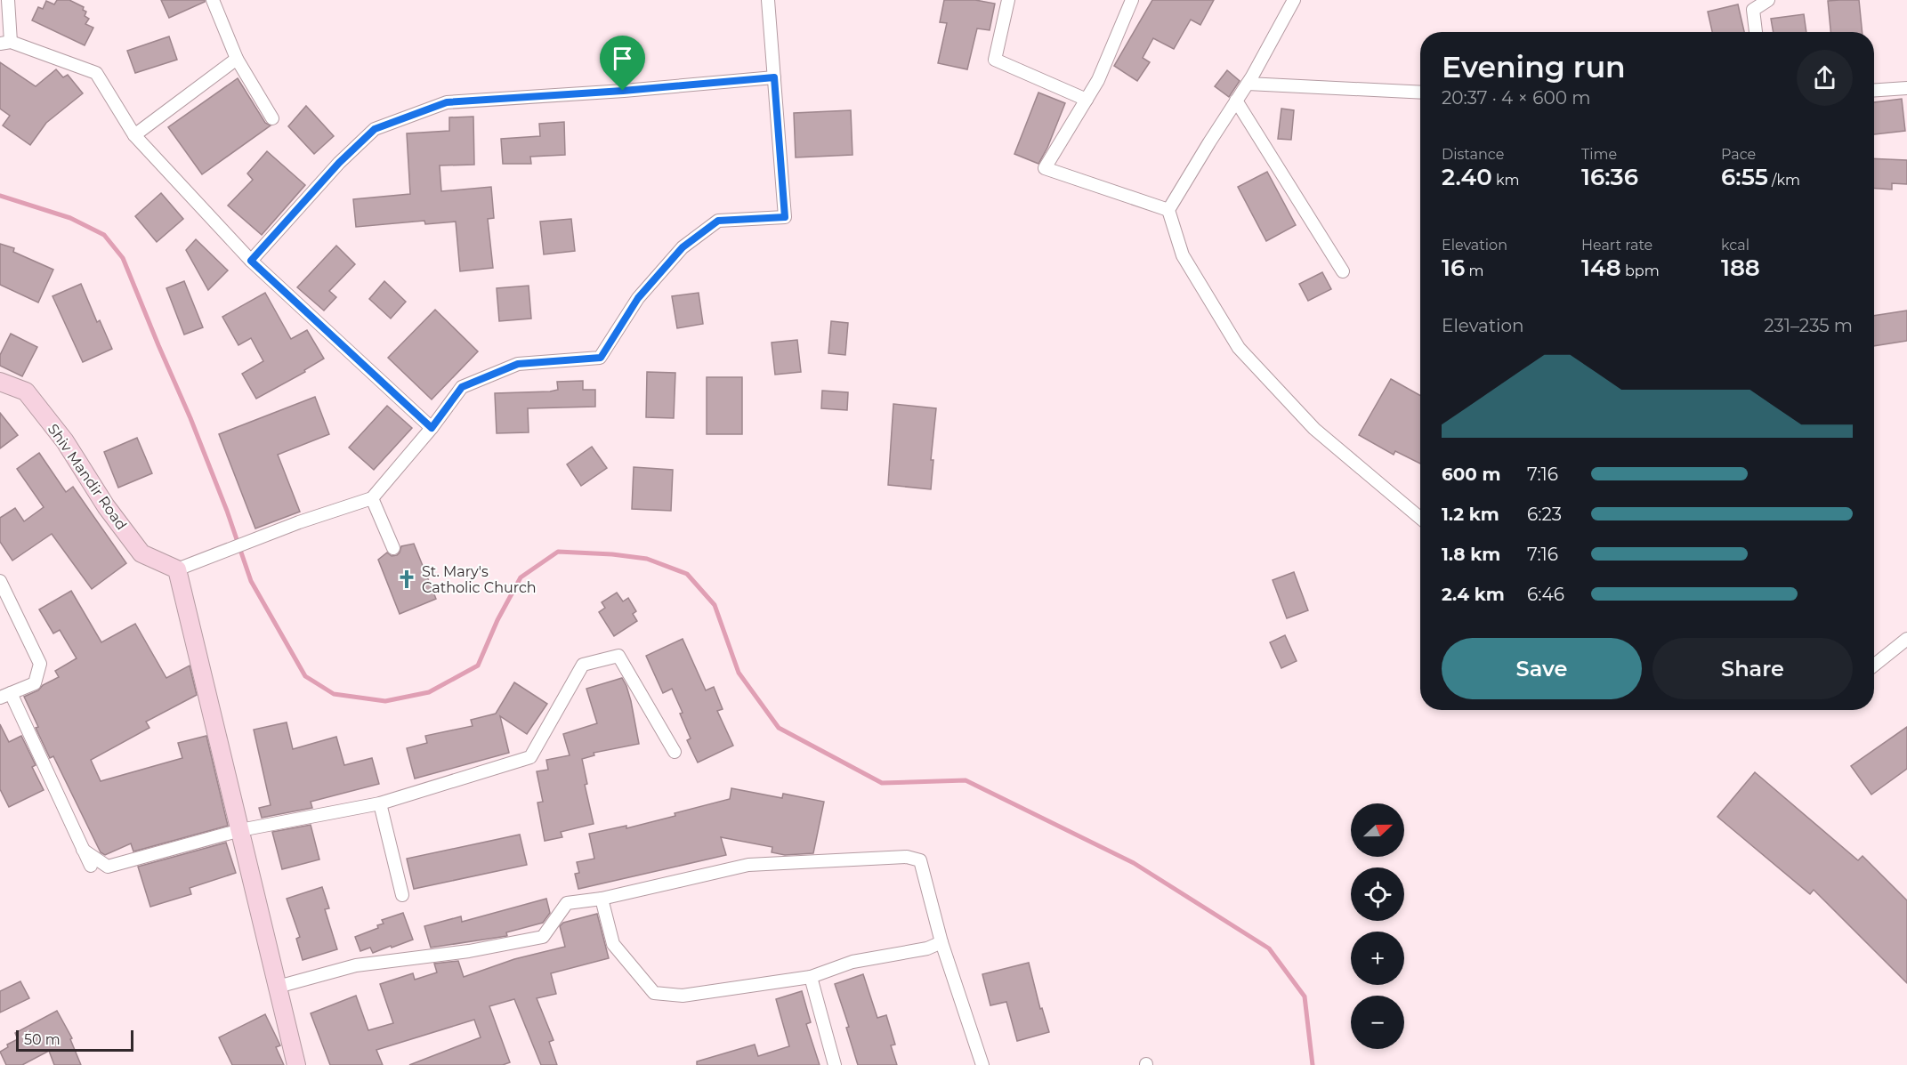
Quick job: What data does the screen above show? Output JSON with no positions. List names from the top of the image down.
{
  "streets": {
    "street": ["Shiv Mandir Road"]
  },
  "places": {
    "church": ["St. Mary's Catholic Church"]
  },
  "scale_bar": "50 m",
  "north": "right",
  "page": {
    "heading": ["Evening run", "20:37 · 4 × 600 m"],
    "stats": [
      ["Distance", "2.40 km"],
      ["Time", "16:36"],
      ["Pace", "6:55 /km"],
      ["Elevation", "16 m"],
      ["Heart rate", "148 bpm"],
      ["kcal", "188"]
    ],
    "chart": ["Elevation", "231–235 m"],
    "list": [
      {
        "name": "600 m",
        "note": "7:16"
      },
      {
        "name": "1.2 km",
        "note": "6:23"
      },
      {
        "name": "1.8 km",
        "note": "7:16"
      },
      {
        "name": "2.4 km",
        "note": "6:46"
      }
    ],
    "buttons": ["Save", "Share"],
    "map_buttons": ["+", "−"],
    "scale": "50 m"
  }
}
